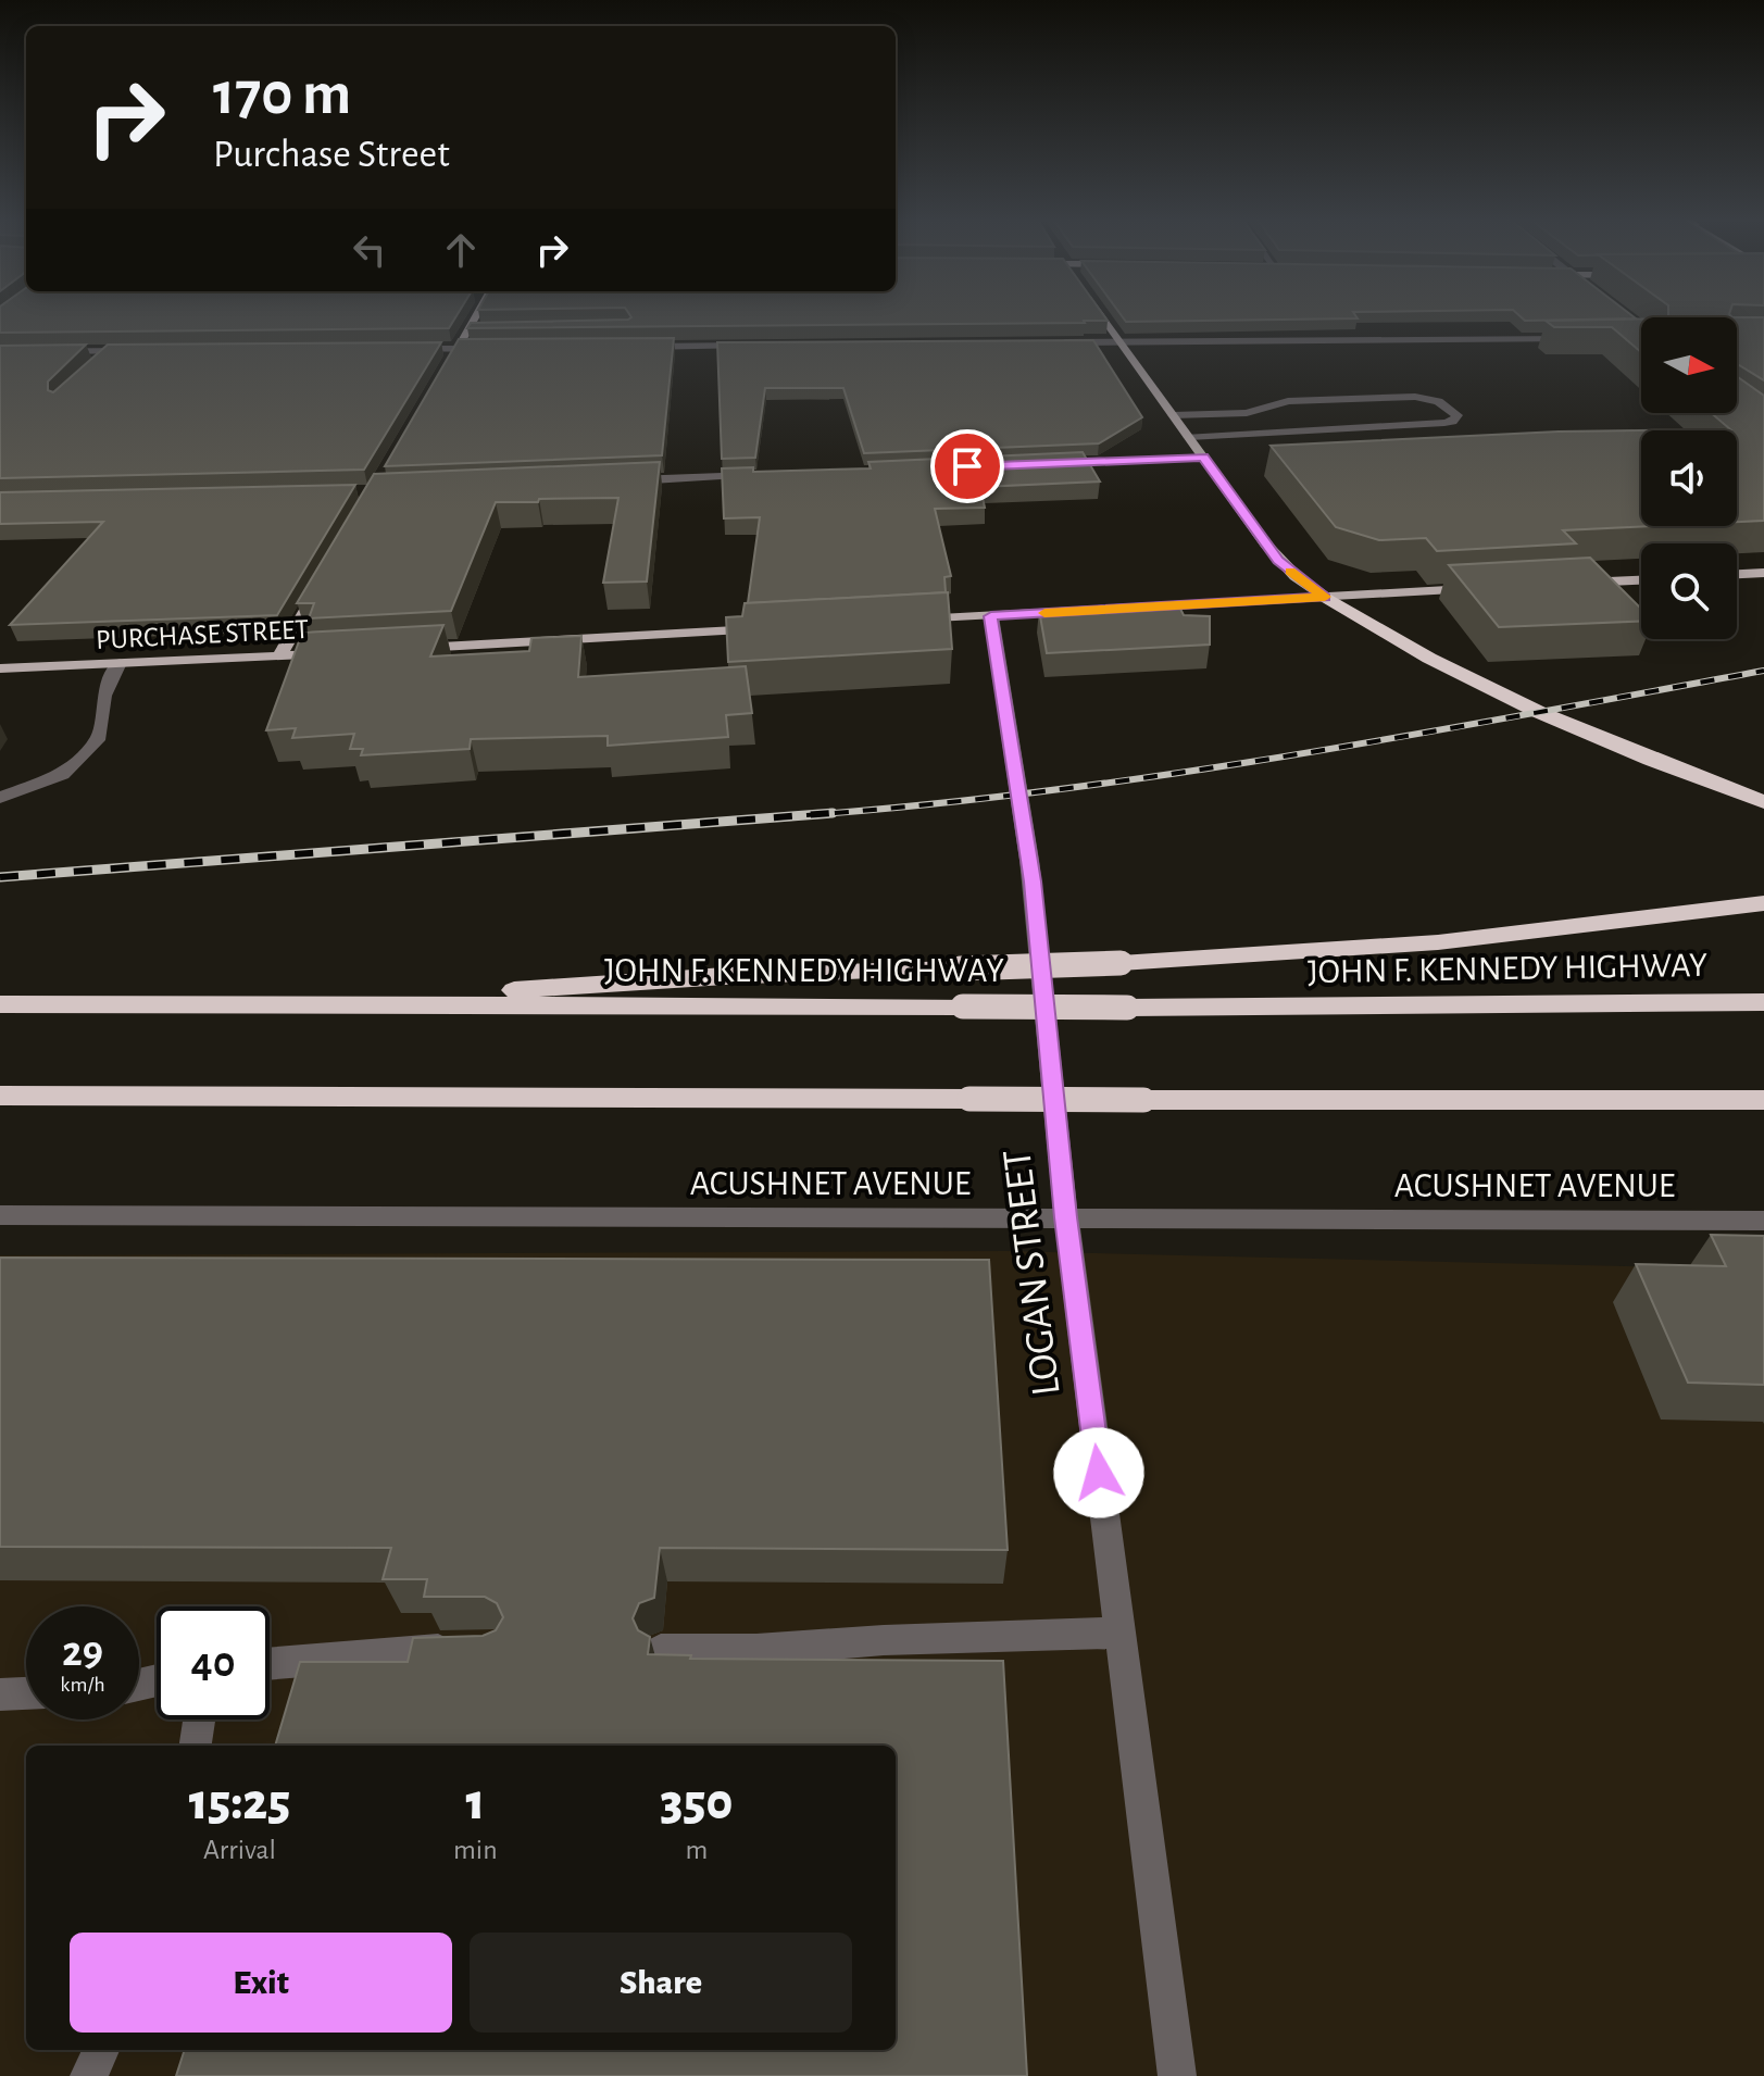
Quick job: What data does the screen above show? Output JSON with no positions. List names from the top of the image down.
{
  "streets": {
    "highway": ["JOHN F. KENNEDY HIGHWAY"],
    "main road": ["PURCHASE STREET"],
    "street": ["ACUSHNET AVENUE", "LOGAN STREET"]
  },
  "crossings": [
    ["ACUSHNET AVENUE", "LOGAN STREET"]
  ],
  "north": "right",
  "page": {
    "turn": ["170 m", "Purchase Street"],
    "speed": "29 km/h",
    "limit": "40",
    "eta": [
      "15:25",
      "Arrival",
      "1",
      "min",
      "350",
      "m"
    ],
    "buttons": ["Exit", "Share"]
  }
}
